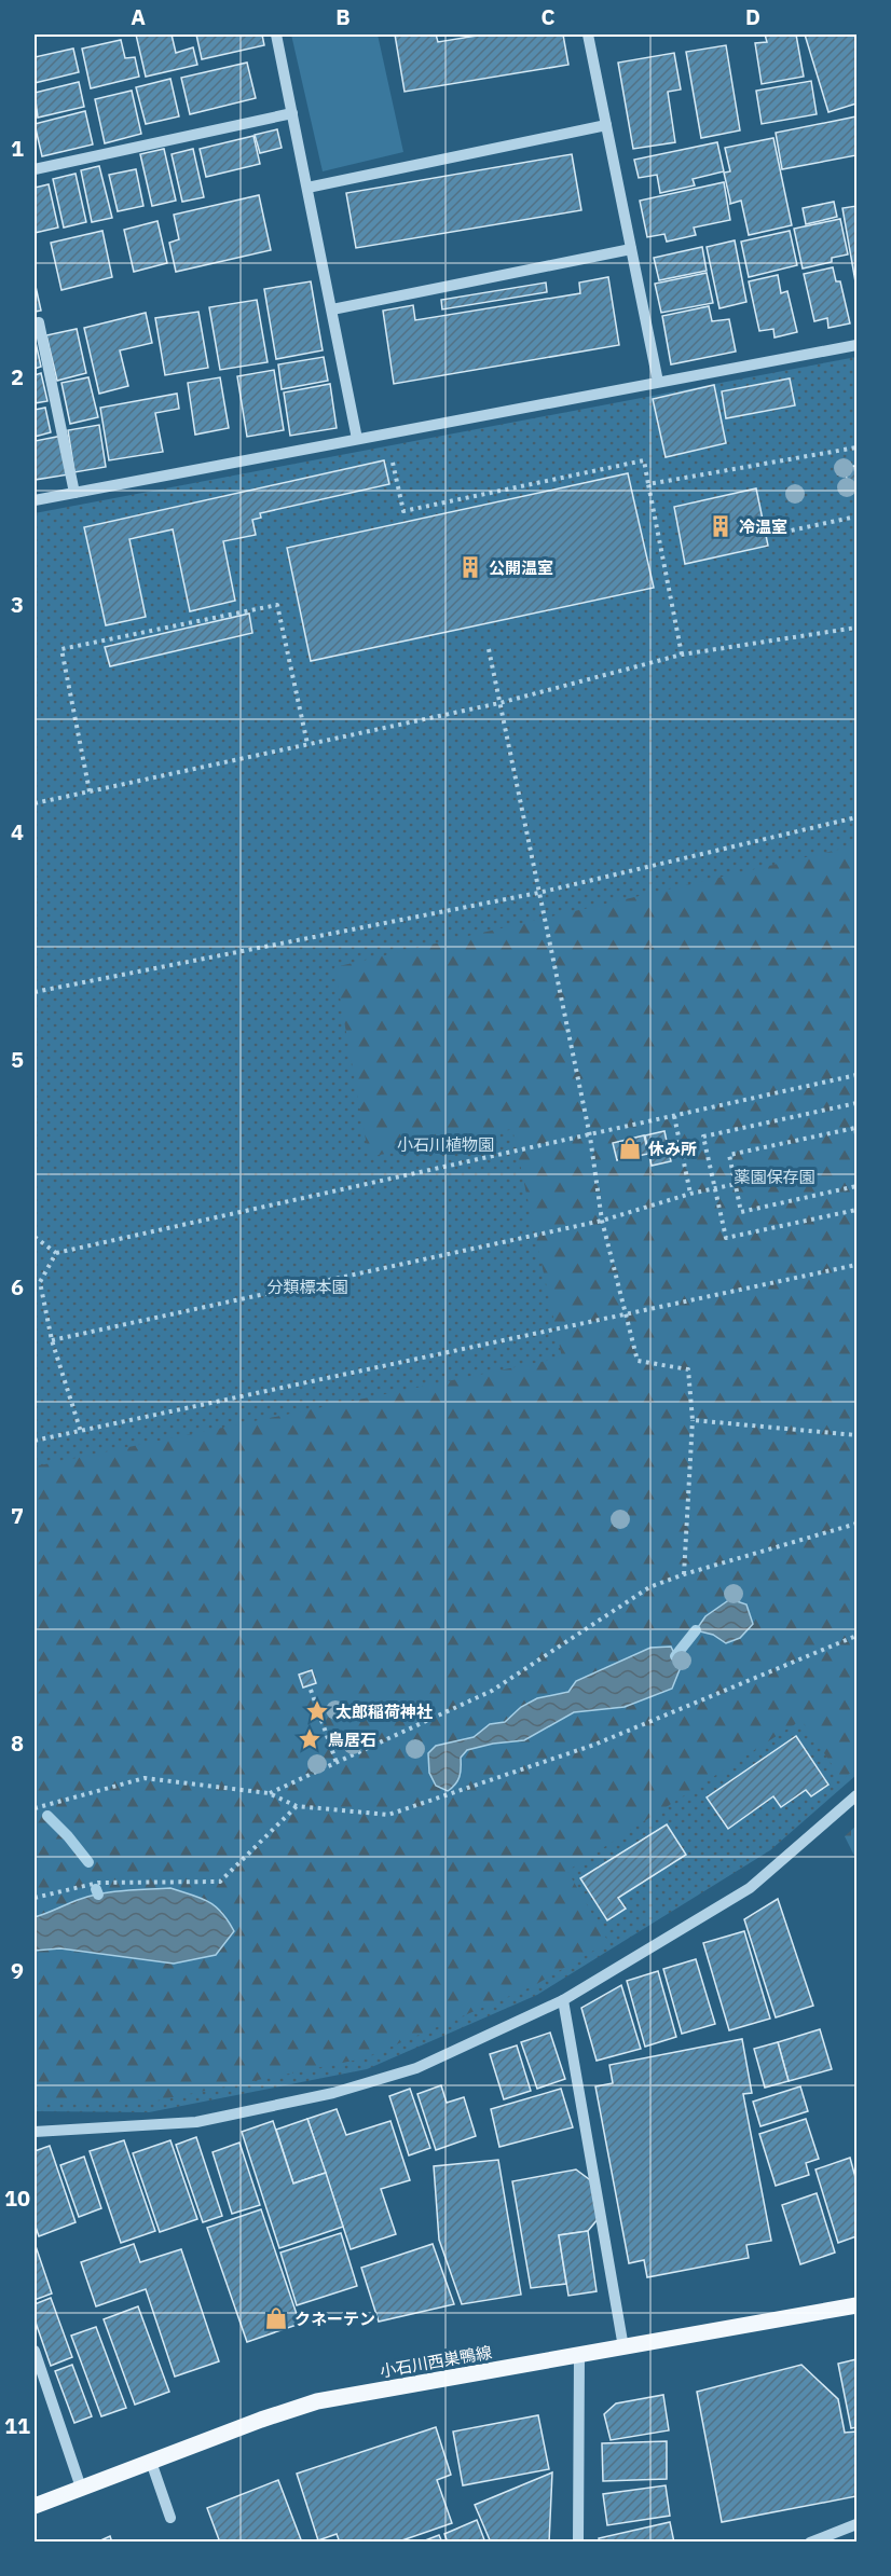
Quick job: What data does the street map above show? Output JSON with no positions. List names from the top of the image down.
{
  "streets": {
    "main road": ["小石川西巣鴨線"]
  },
  "parks": ["小石川植物園", "薬園保存園", "分類標本園"],
  "places": {
    "building": ["冷温室", "公開温室"],
    "shop": ["休み所", "クネーテン"],
    "place": ["太郎稲荷神社", "鳥居石"]
  },
  "grid": {
    "columns": [
      "A",
      "B",
      "C",
      "D"
    ],
    "rows": [
      "1",
      "2",
      "3",
      "4",
      "5",
      "6",
      "7",
      "8",
      "9",
      "10",
      "11"
    ]
  }
}
